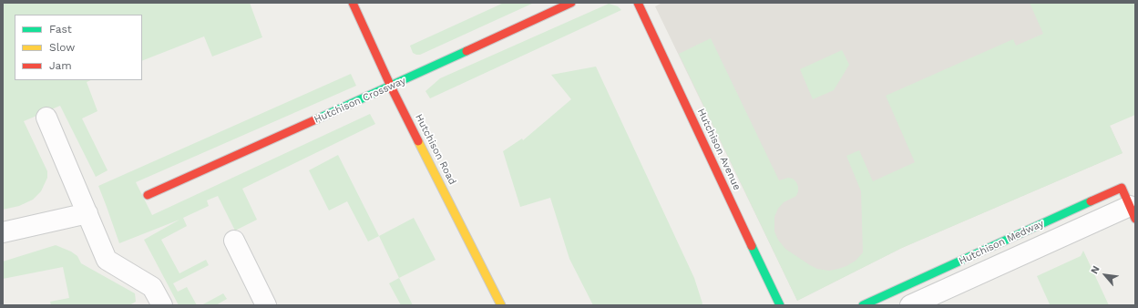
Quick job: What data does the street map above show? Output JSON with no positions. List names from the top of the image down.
{
  "streets": {
    "street": [
      "Hutchison Crossway",
      "Hutchison Road",
      "Hutchison Avenue",
      "Hutchison Medway"
    ]
  },
  "crossings": [
    ["Hutchison Crossway", "Hutchison Road"]
  ],
  "legend": ["Fast", "Slow", "Jam"],
  "north": "top left"
}
